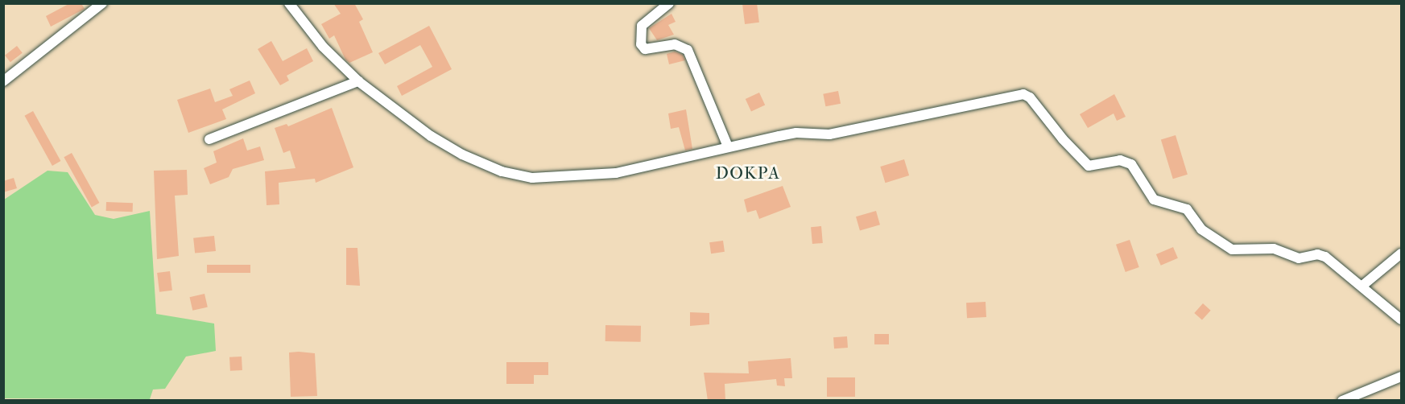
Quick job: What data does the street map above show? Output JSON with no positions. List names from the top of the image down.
{
  "districts": ["DOKPA"]
}
